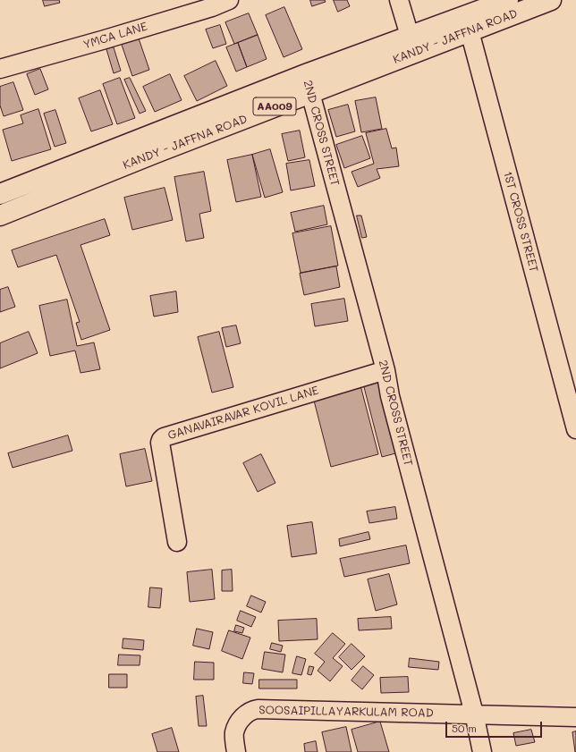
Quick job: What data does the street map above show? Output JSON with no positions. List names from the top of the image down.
{
  "streets": {
    "highway": ["KANDY - JAFFNA ROAD", "AA009"],
    "street": [
      "YMCA LANE",
      "2ND CROSS STREET",
      "1ST CROSS STREET",
      "GANAVAIRAVAR KOVIL LANE",
      "SOOSAIPILLAYARKULAM ROAD"
    ]
  },
  "crossings": [
    ["KANDY - JAFFNA ROAD", "2ND CROSS STREET"],
    ["KANDY - JAFFNA ROAD", "1ST CROSS STREET"],
    ["2ND CROSS STREET", "GANAVAIRAVAR KOVIL LANE"],
    ["2ND CROSS STREET", "SOOSAIPILLAYARKULAM ROAD"]
  ],
  "scale_bar": "50 m"
}
